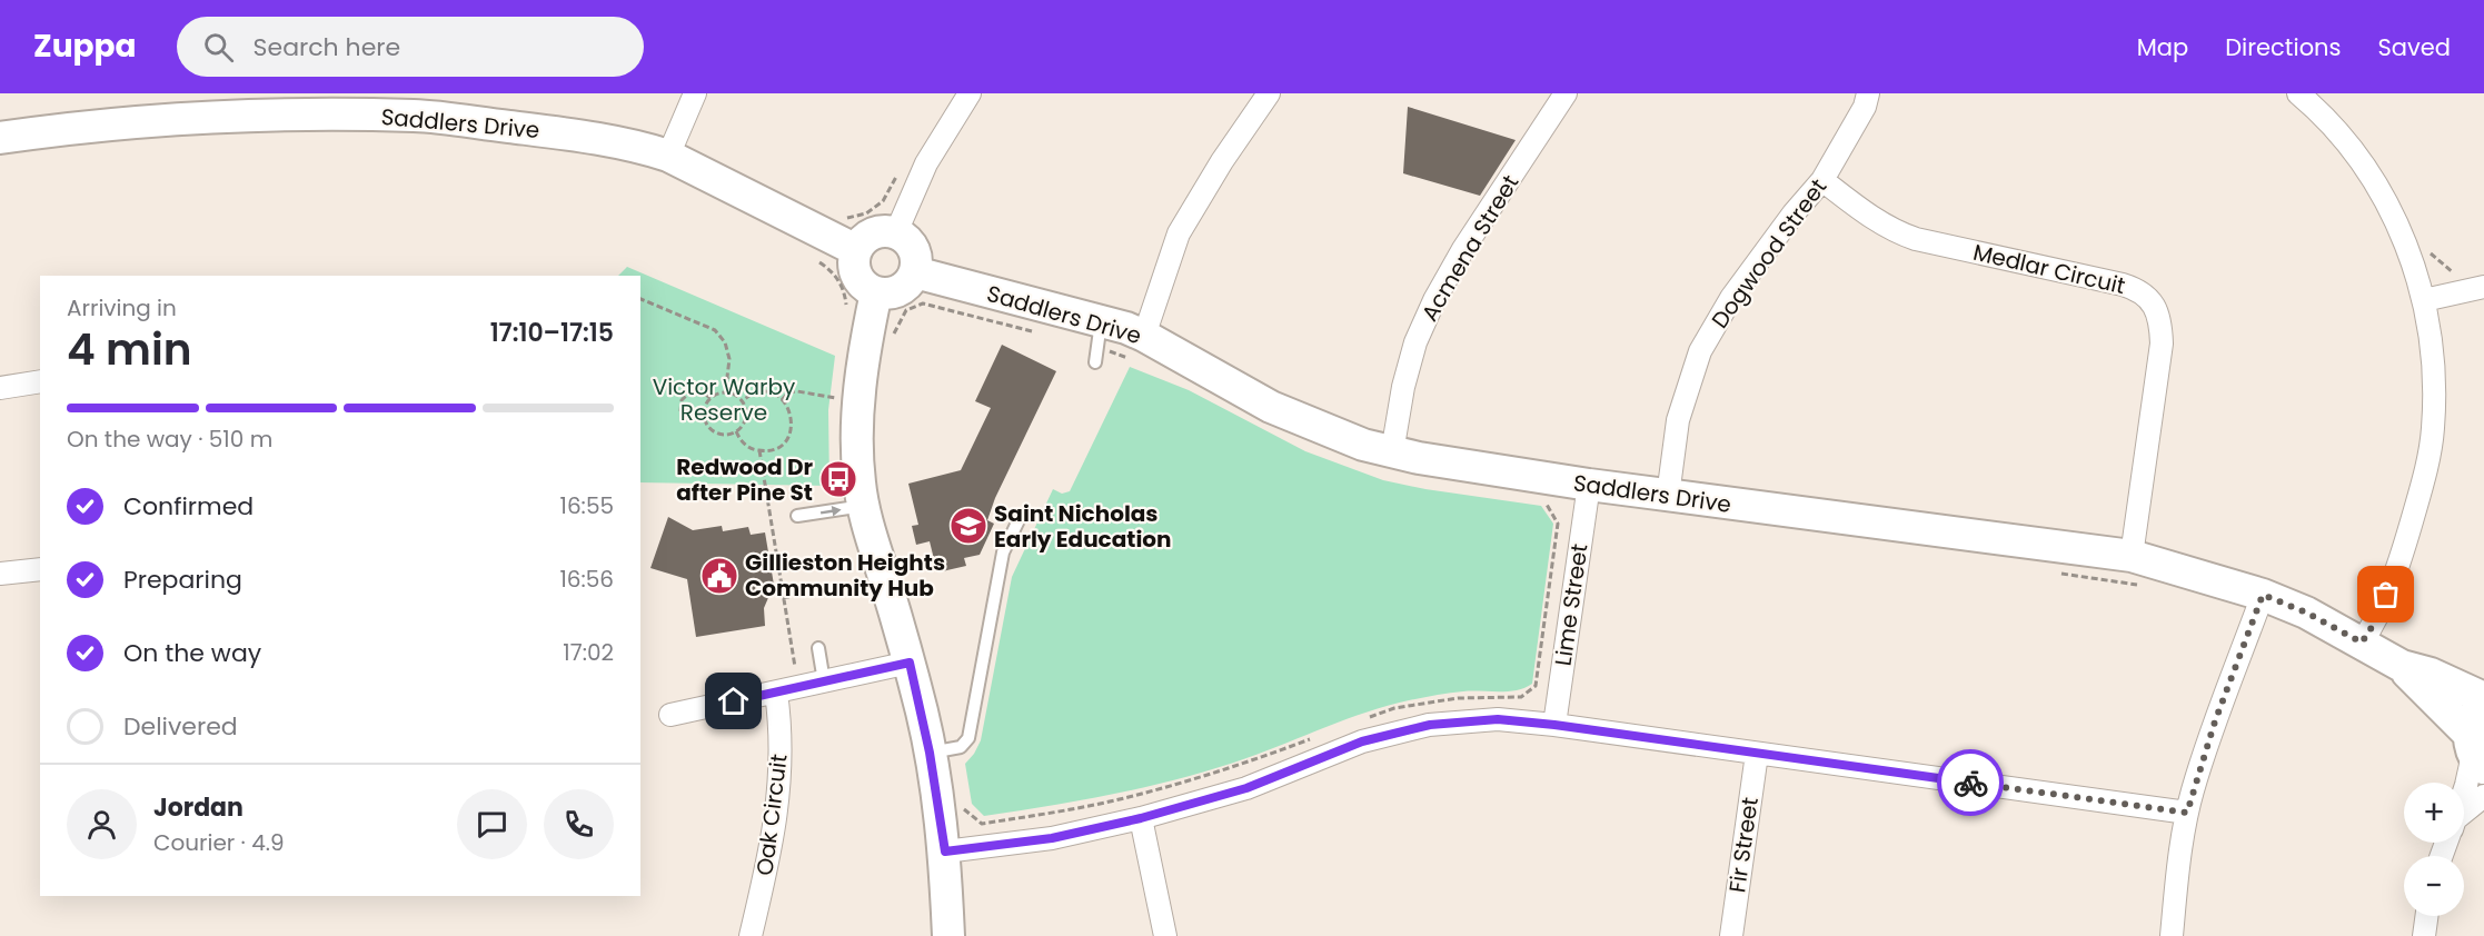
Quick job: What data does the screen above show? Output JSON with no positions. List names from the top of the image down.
{
  "streets": {
    "street": [
      "Saddlers Drive",
      "Acmena Street",
      "Dogwood Street",
      "Medlar Circuit",
      "Lime Street",
      "Oak Circuit",
      "Fir Street"
    ]
  },
  "crossings": [
    ["Saddlers Drive", "Acmena Street"],
    ["Saddlers Drive", "Dogwood Street"],
    ["Saddlers Drive", "Medlar Circuit"],
    ["Saddlers Drive", "Lime Street"],
    ["Dogwood Street", "Medlar Circuit"]
  ],
  "parks": ["Victor Warby Reserve"],
  "places": {
    "bus stop": ["Redwood Dr after Pine St"],
    "school or university": ["Saint Nicholas Early Education"],
    "public building": ["Gillieston Heights Community Hub"]
  },
  "page": {
    "header": "Zuppa",
    "search": "Search here",
    "nav": ["Map", "Directions", "Saved"],
    "heading": ["4 min", "Arriving in", "17:10–17:15"],
    "panel": ["Jordan", "Courier · 4.9"],
    "bar": "On the way · 510 m",
    "list": [
      ["Confirmed", "16:55"],
      ["Preparing", "16:56"],
      ["On the way", "17:02"],
      "Delivered"
    ],
    "map_buttons": ["+", "−"]
  }
}
